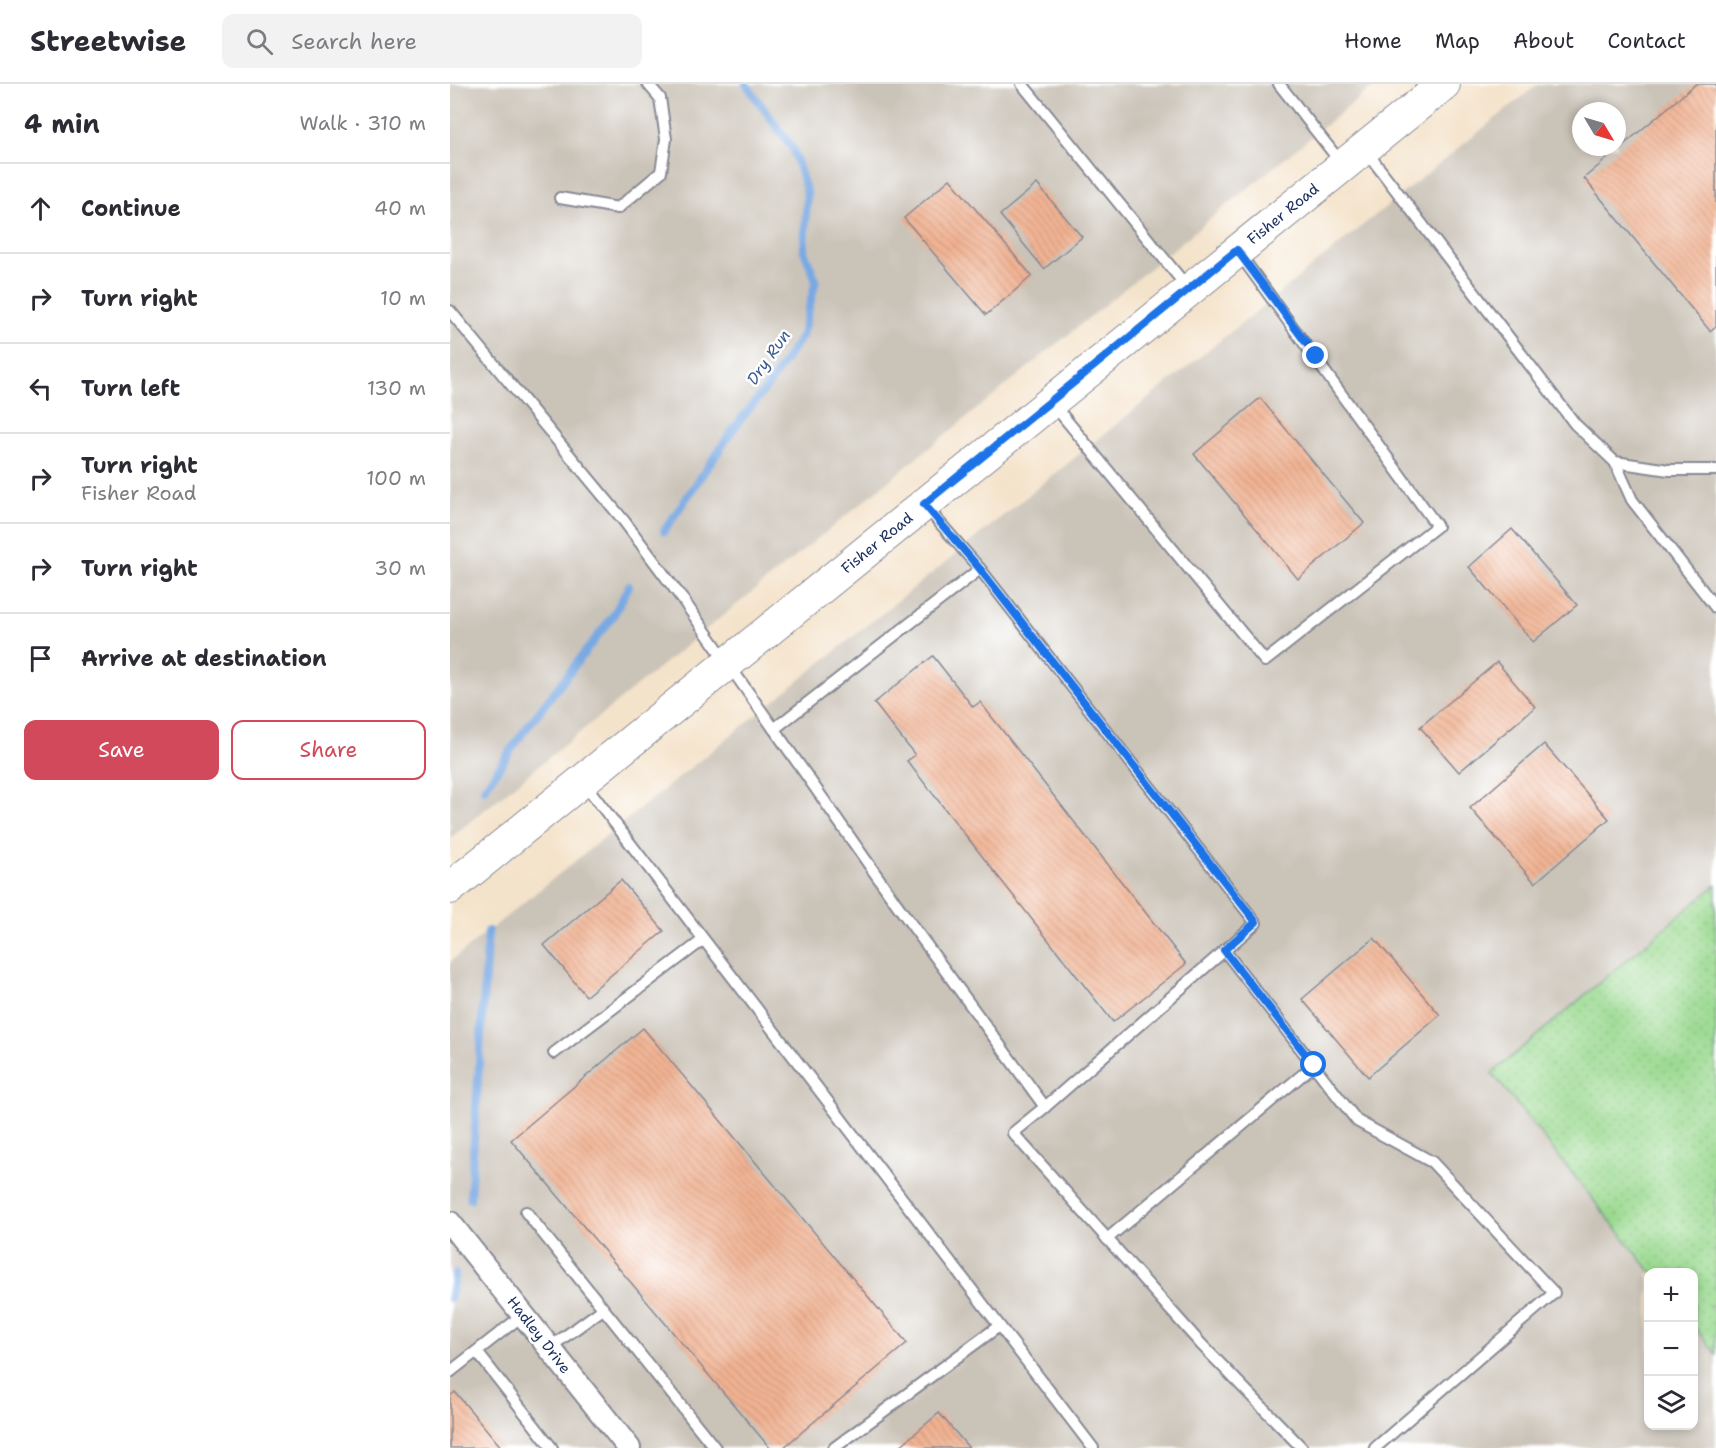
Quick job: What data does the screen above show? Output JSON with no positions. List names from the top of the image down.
{
  "streets": {
    "main road": ["Fisher Road"],
    "street": ["Hadley Drive"]
  },
  "water": ["Dry Run"],
  "north": "bottom right",
  "page": {
    "header": "Streetwise",
    "search": "Search here",
    "nav": [
      "Home",
      "Map",
      "About",
      "Contact"
    ],
    "heading": ["4 min", "Walk · 310 m"],
    "list": [
      ["Continue", "40 m"],
      ["Turn right", "10 m"],
      ["Turn left", "130 m"],
      ["Turn right", "Fisher Road", "100 m"],
      ["Turn right", "30 m"],
      "Arrive at destination"
    ],
    "buttons": ["Save", "Share"],
    "map_buttons": ["+", "−"]
  }
}
